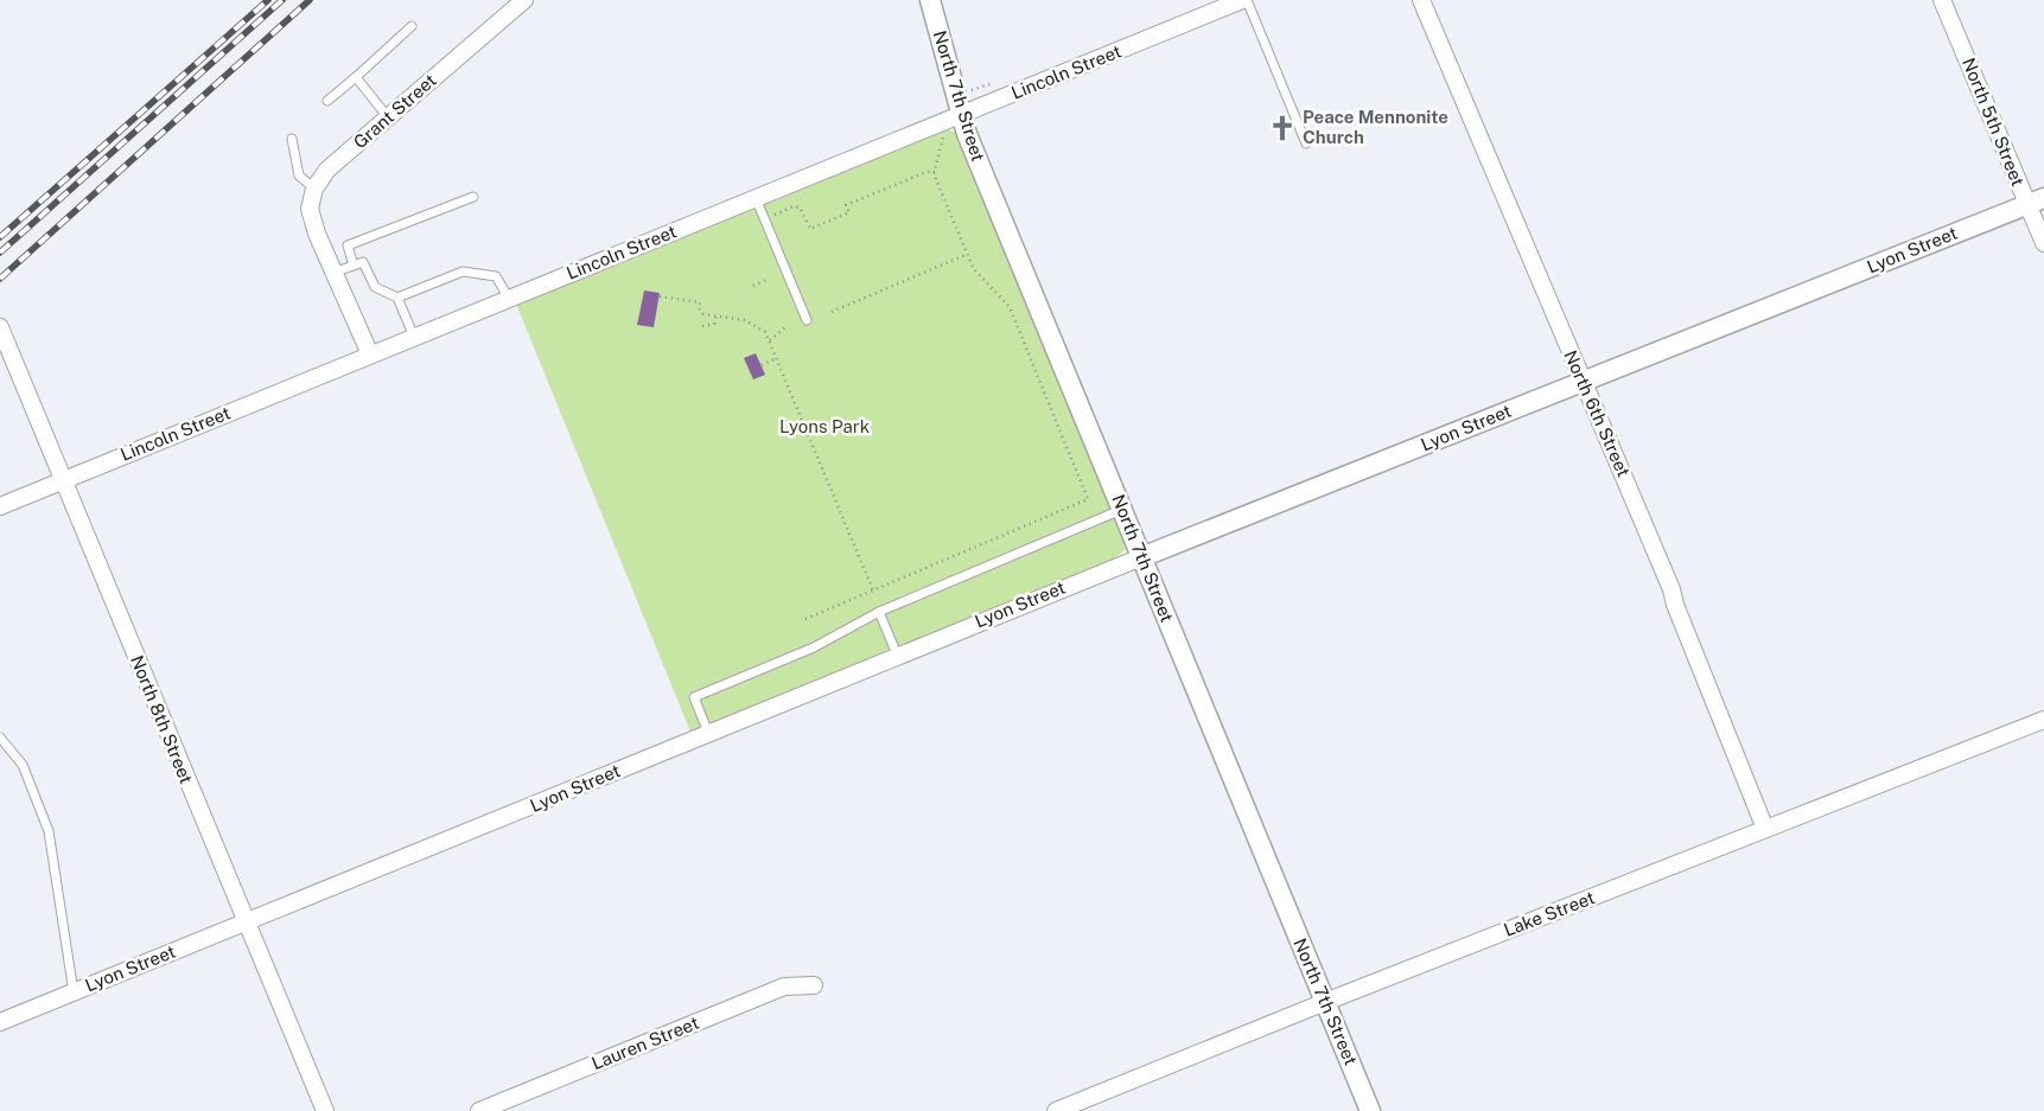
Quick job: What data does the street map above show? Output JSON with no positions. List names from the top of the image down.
{
  "streets": {
    "street": [
      "Lincoln Street",
      "North 7th Street",
      "Grant Street",
      "North 5th Street",
      "Lyon Street",
      "North 6th Street",
      "North 8th Street",
      "Lake Street",
      "Lauren Street"
    ]
  },
  "crossings": [
    ["Lincoln Street", "North 7th Street"],
    ["Lincoln Street", "North 8th Street"],
    ["North 7th Street", "Lyon Street"],
    ["North 7th Street", "Lake Street"],
    ["North 5th Street", "Lyon Street"],
    ["Lyon Street", "North 6th Street"],
    ["Lyon Street", "North 8th Street"],
    ["North 6th Street", "Lake Street"]
  ],
  "parks": ["Lyons Park"],
  "places": {
    "church": ["Peace Mennonite Church"]
  }
}
